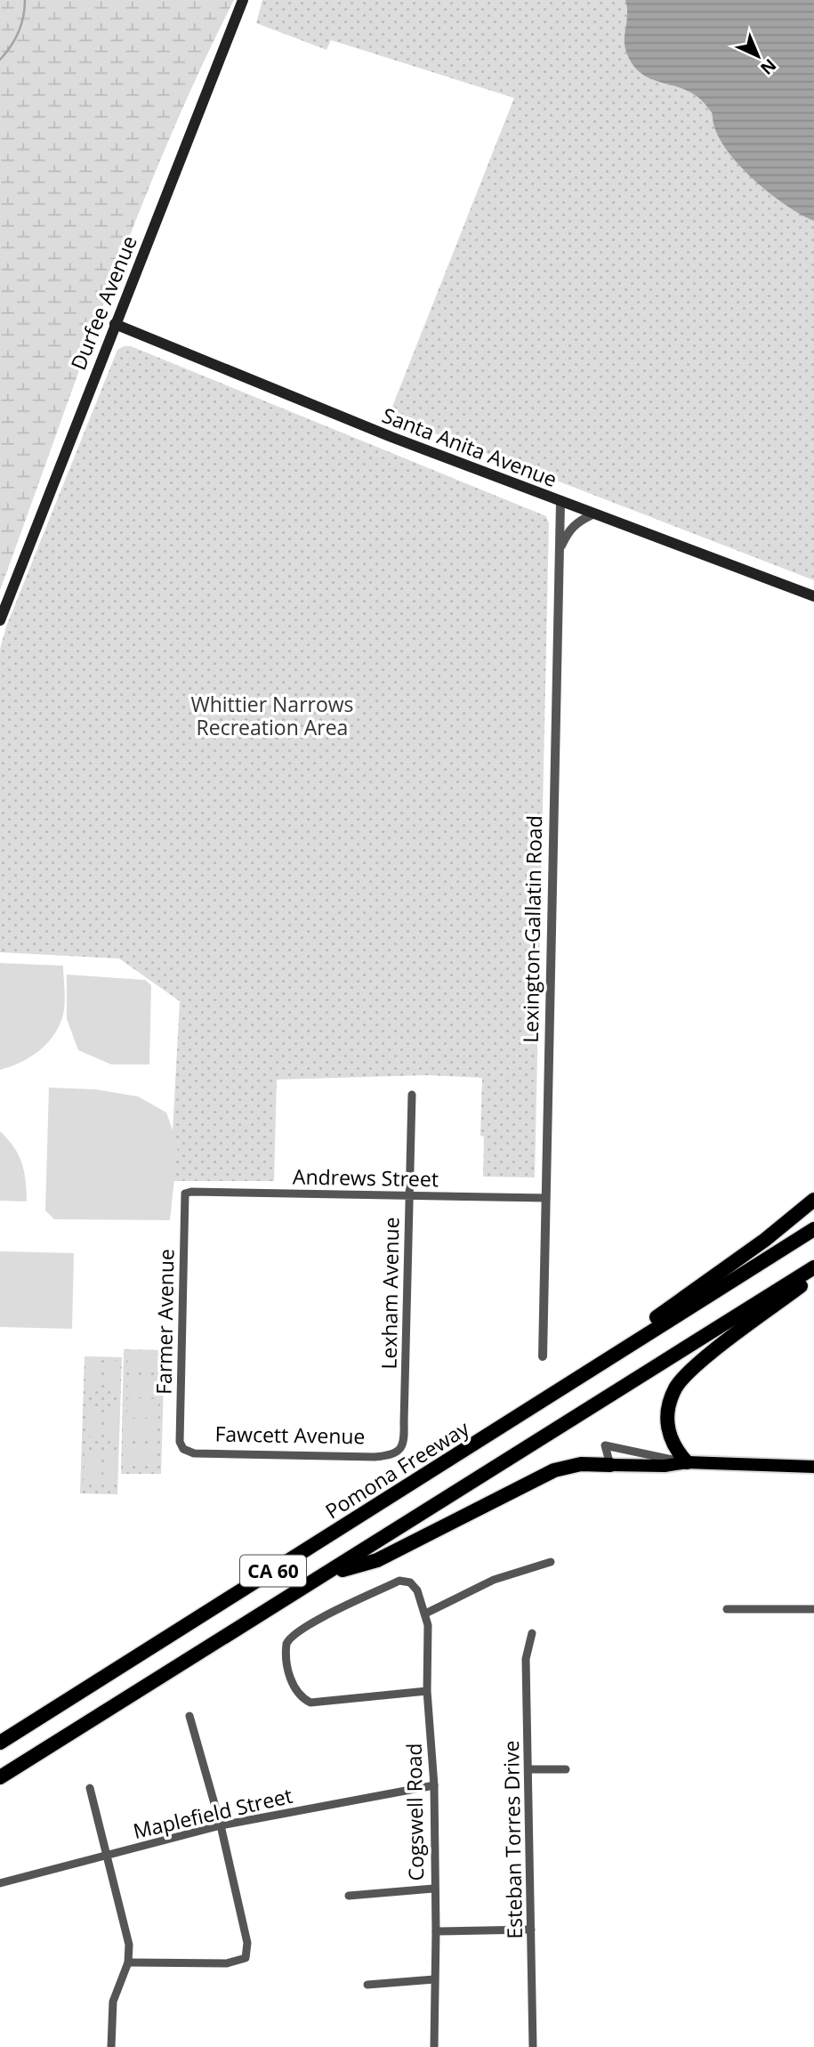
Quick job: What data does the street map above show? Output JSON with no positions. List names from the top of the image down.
{
  "streets": {
    "highway": ["Pomona Freeway", "CA 60"],
    "main road": ["Durfee Avenue", "Santa Anita Avenue"],
    "street": [
      "Lexington-Gallatin Road",
      "Andrews Street",
      "Lexham Avenue",
      "Farmer Avenue",
      "Fawcett Avenue",
      "Cogswell Road",
      "Maplefield Street",
      "Esteban Torres Drive"
    ]
  },
  "crossings": [
    ["Durfee Avenue", "Santa Anita Avenue"],
    ["Santa Anita Avenue", "Lexington-Gallatin Road"],
    ["Lexington-Gallatin Road", "Andrews Street"],
    ["Andrews Street", "Lexham Avenue"],
    ["Andrews Street", "Farmer Avenue"],
    ["Lexham Avenue", "Fawcett Avenue"],
    ["Farmer Avenue", "Fawcett Avenue"],
    ["Cogswell Road", "Maplefield Street"]
  ],
  "parks": ["Whittier Narrows Recreation Area"],
  "north": "bottom right"
}
